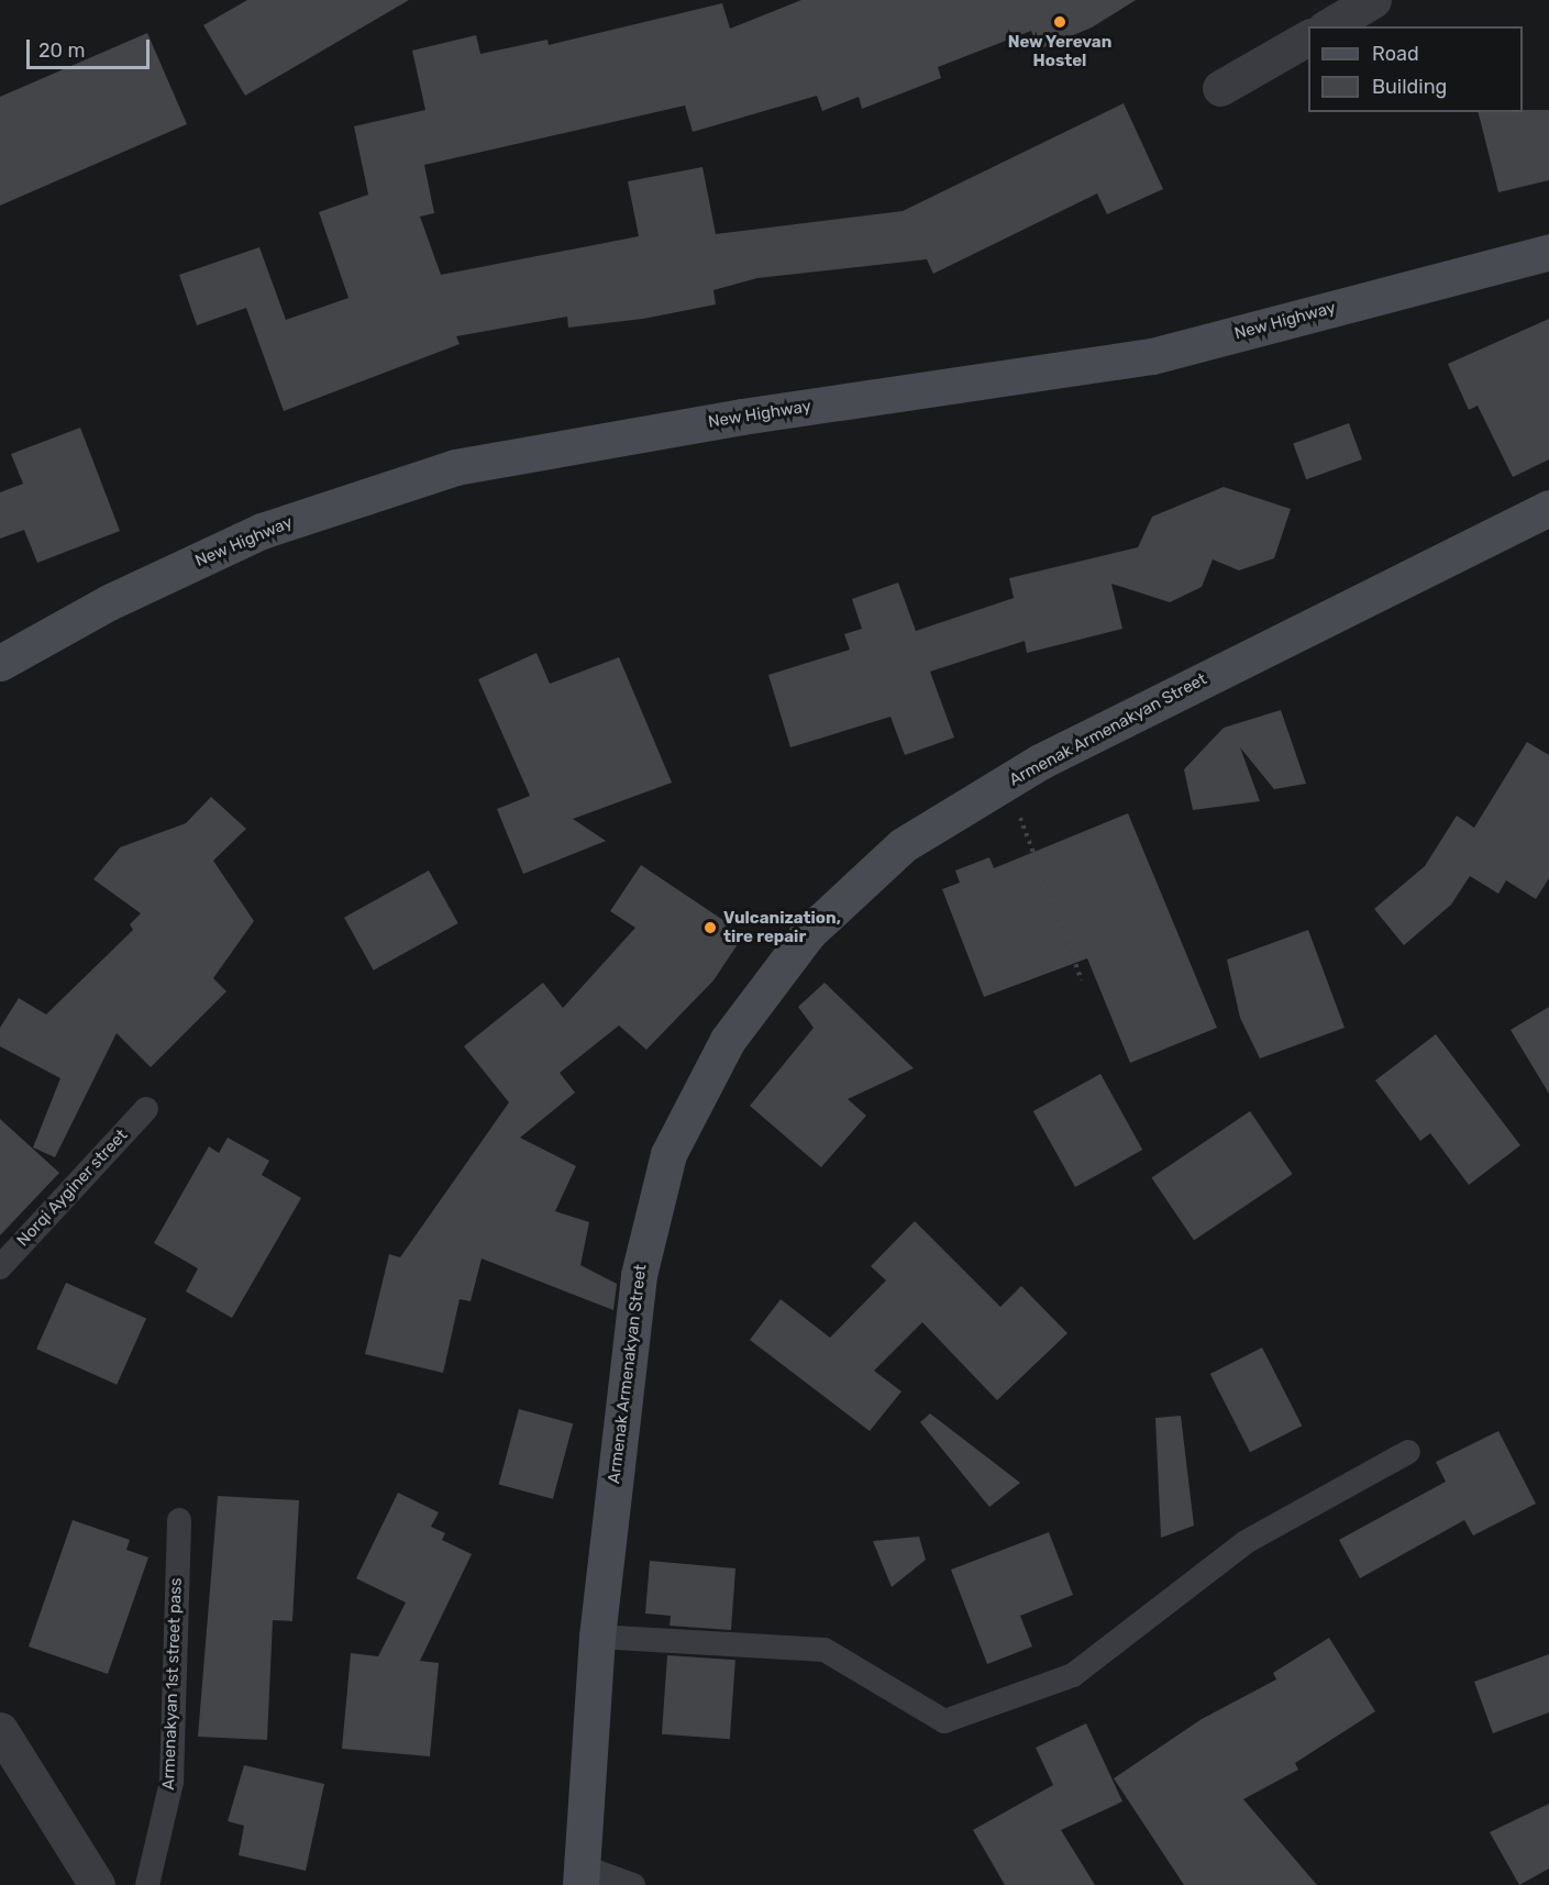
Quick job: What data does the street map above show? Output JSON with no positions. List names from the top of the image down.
{
  "streets": {
    "main road": ["New Highway", "Armenak Armenakyan Street"],
    "lane": ["Norqi Ayginer street", "Armenakyan 1st street pass"]
  },
  "places": ["New Yerevan Hostel", "Vulcanization, tire repair"],
  "legend": ["Road", "Building"],
  "scale_bar": "20 m"
}
